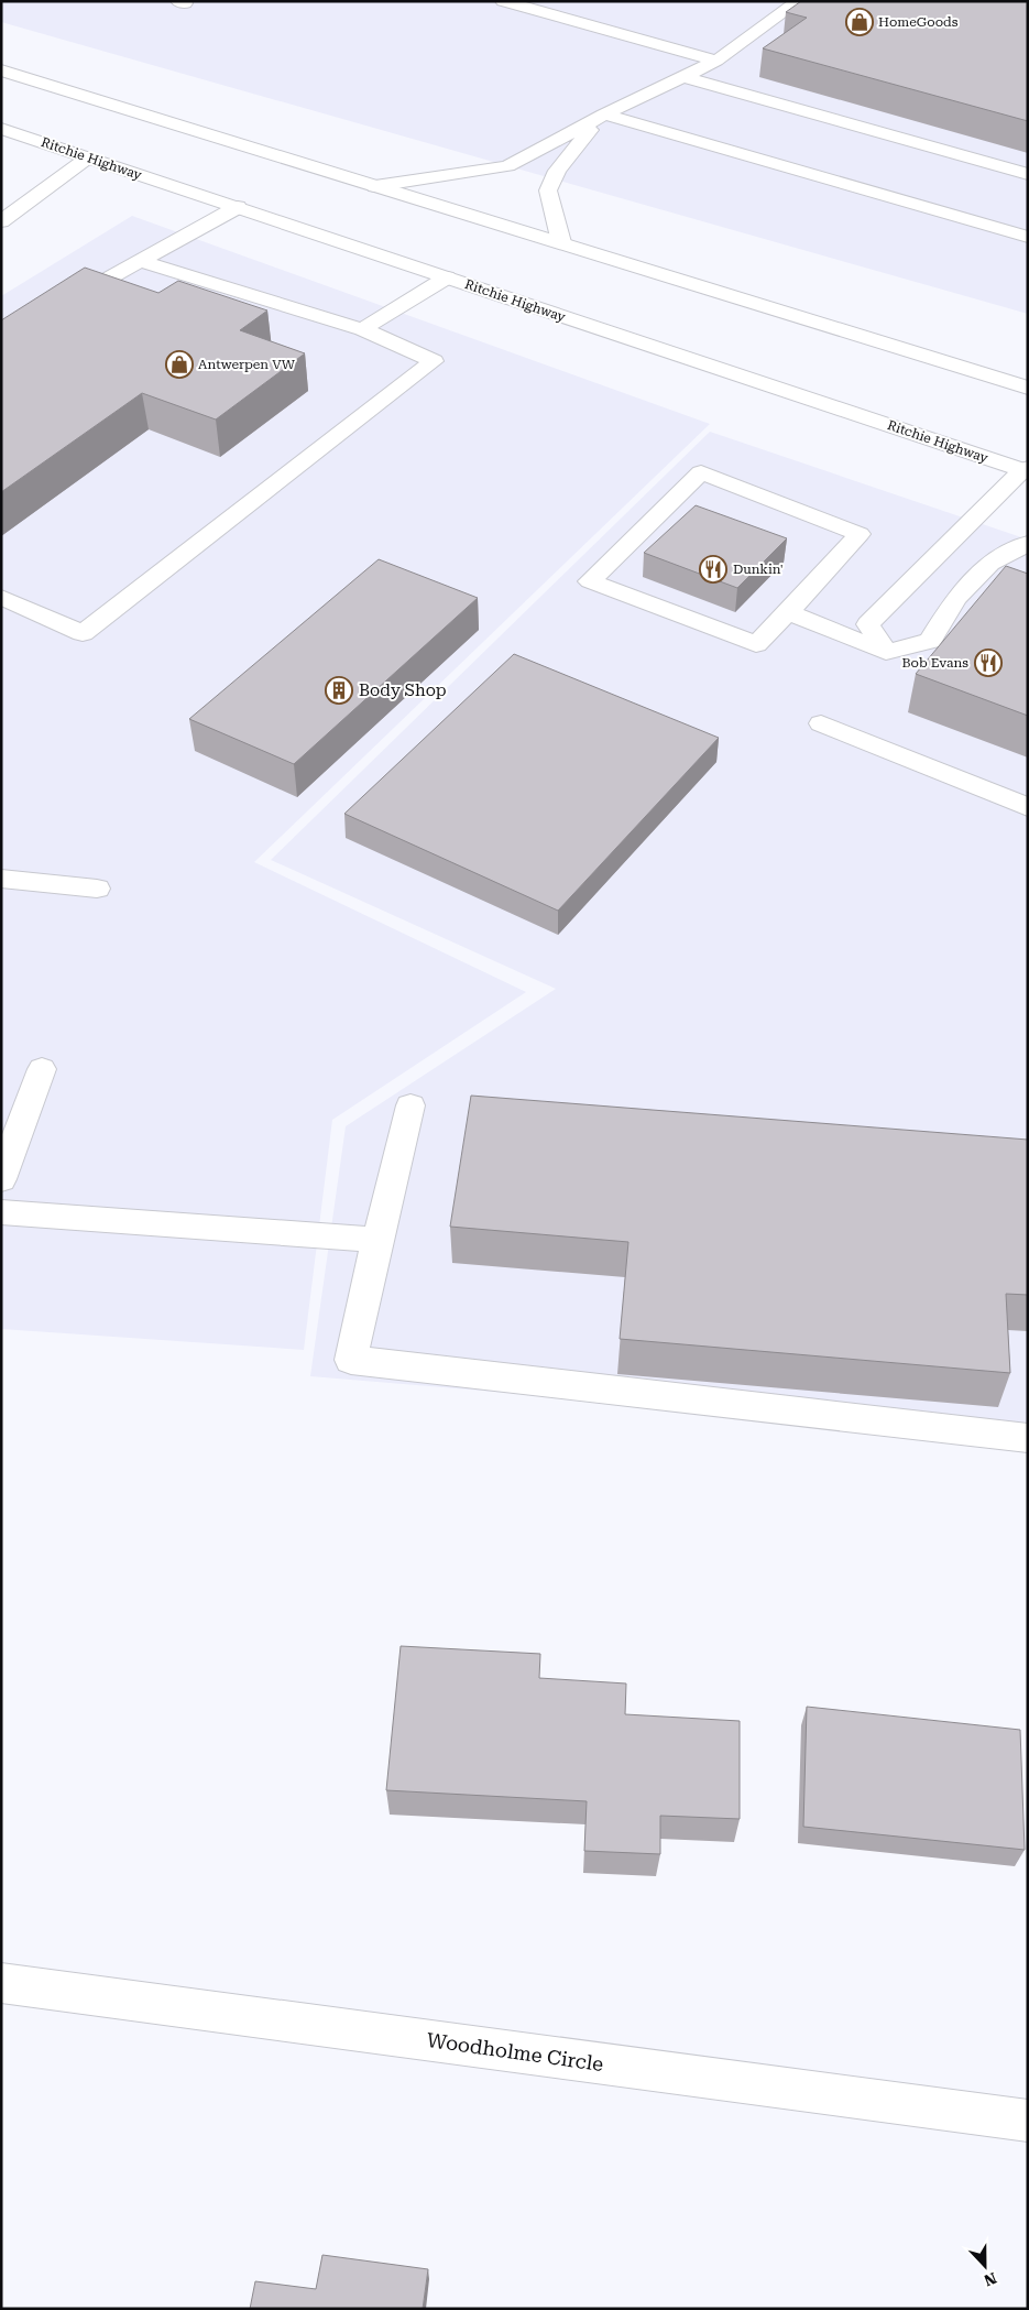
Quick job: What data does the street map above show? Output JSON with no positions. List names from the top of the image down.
{
  "streets": {
    "main road": ["Ritchie Highway", "Woodholme Circle"]
  },
  "places": {
    "shop": ["HomeGoods", "Antwerpen VW"],
    "restaurant": ["Dunkin'", "Bob Evans"],
    "building": ["Body Shop"]
  },
  "north": "bottom"
}
